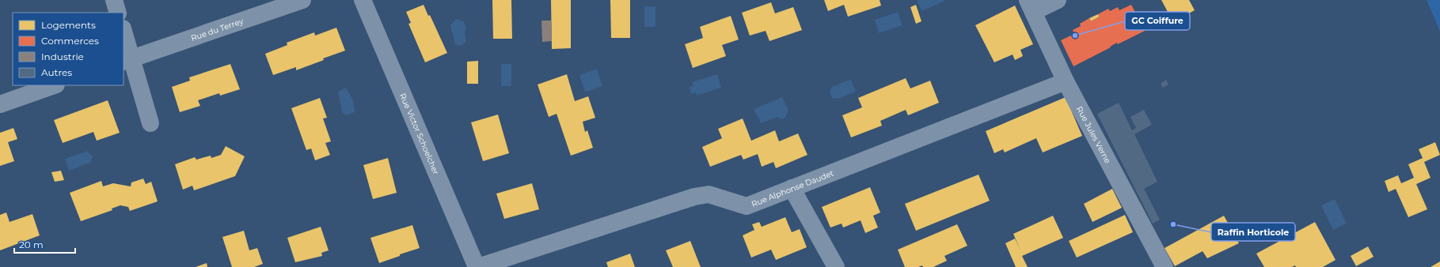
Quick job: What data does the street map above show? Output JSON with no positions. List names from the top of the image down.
{
  "streets": {
    "street": [
      "Rue du Terrey",
      "Rue Victor Schoelcher",
      "Rue Jules Verne",
      "Rue Alphonse Daudet"
    ]
  },
  "crossings": [
    ["Rue Victor Schoelcher", "Rue Alphonse Daudet"],
    ["Rue Jules Verne", "Rue Alphonse Daudet"]
  ],
  "places": ["GC Coiffure", "Raffin Horticole"],
  "legend": [
    "Logements",
    "Commerces",
    "Industrie",
    "Autres"
  ],
  "scale_bar": "20 m"
}
